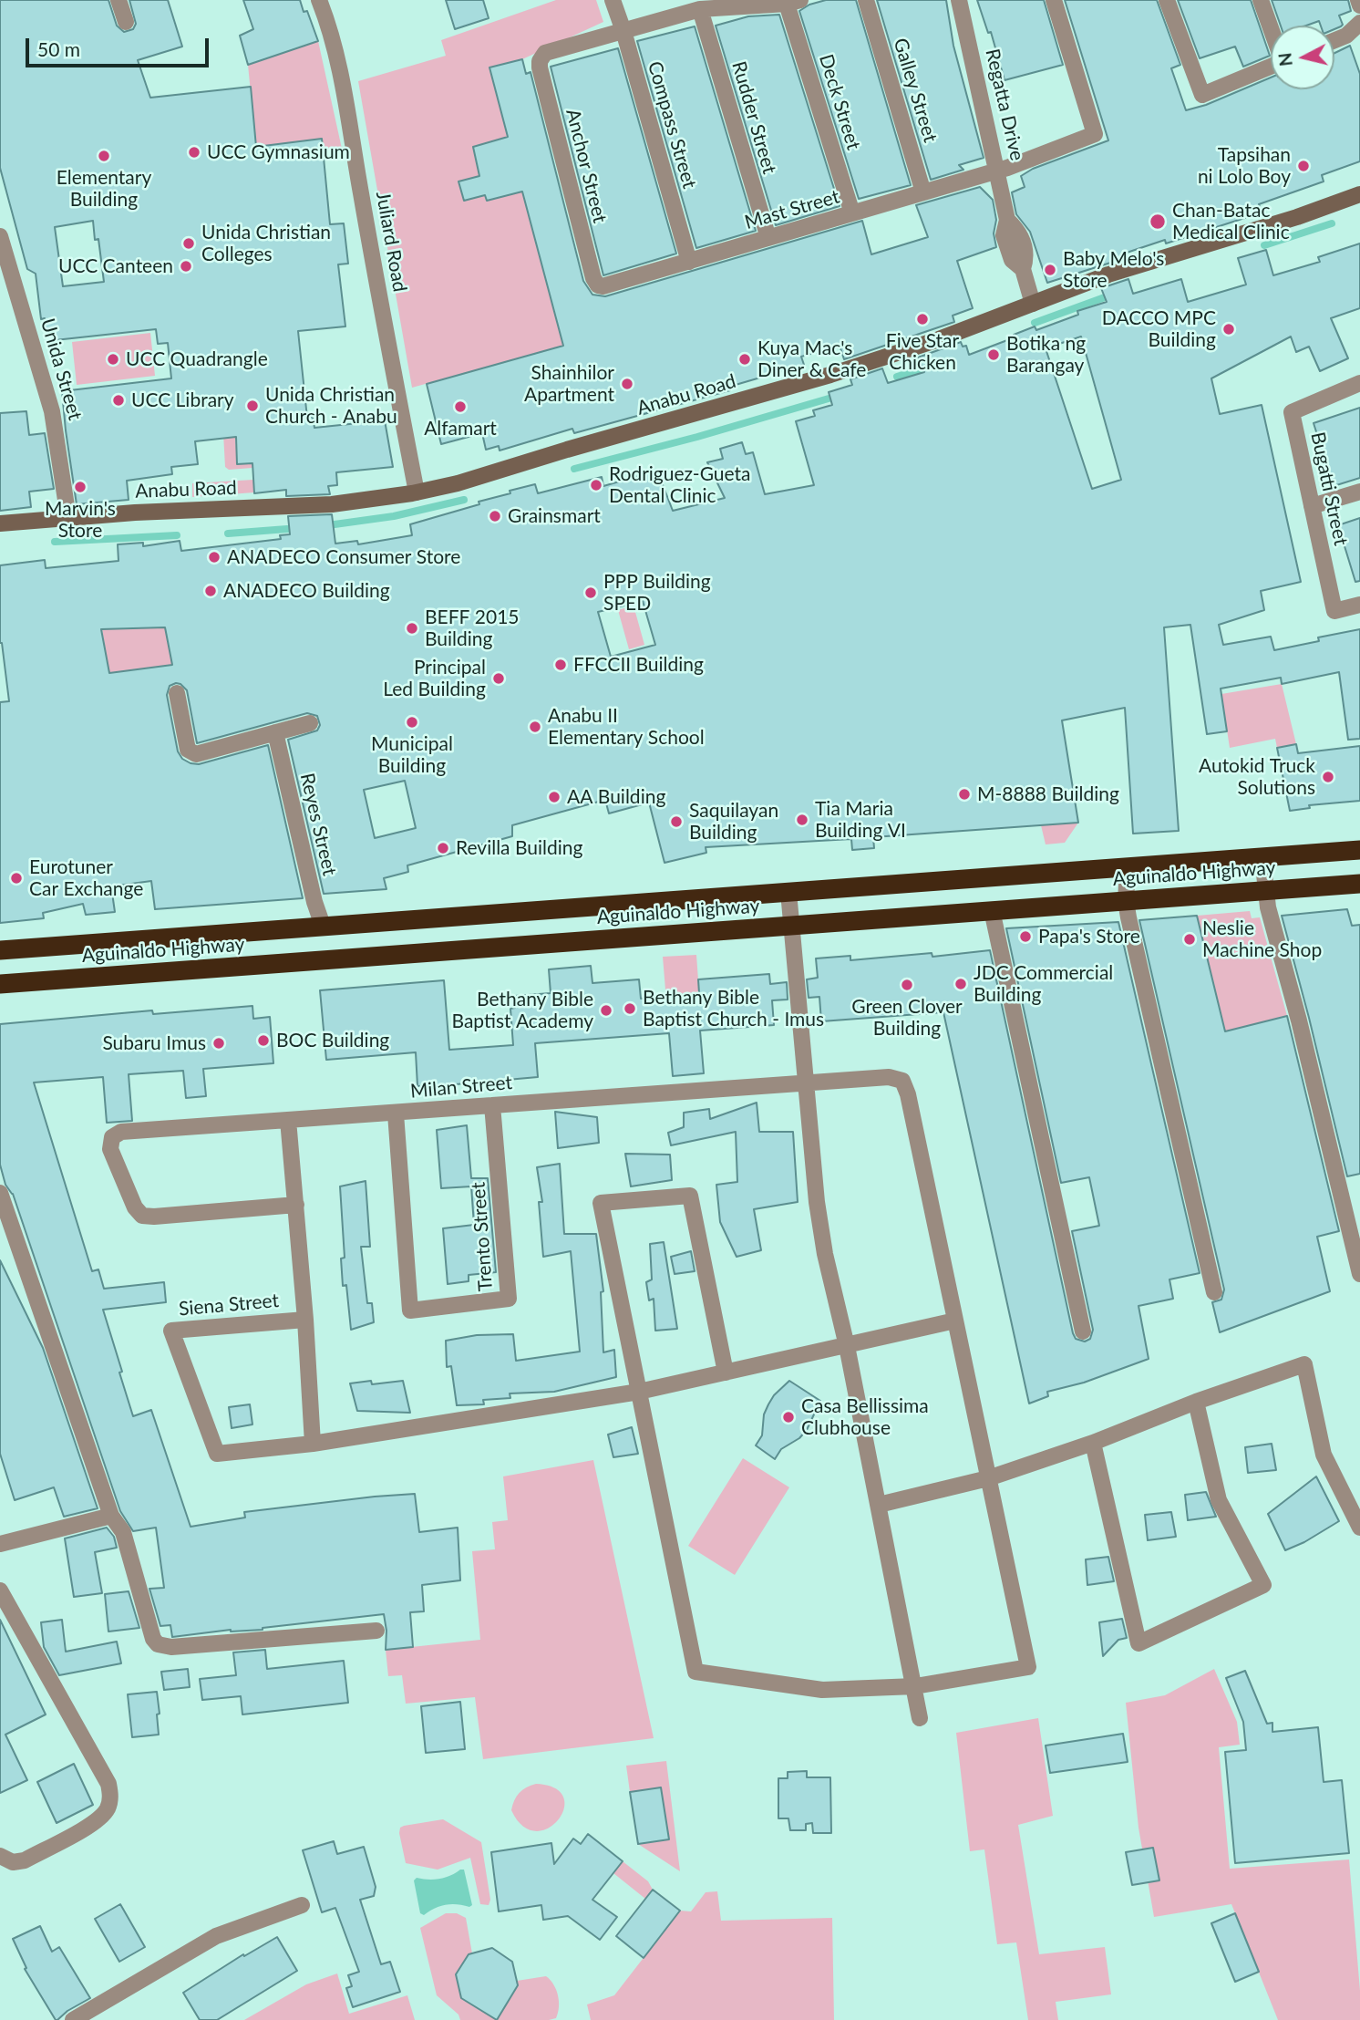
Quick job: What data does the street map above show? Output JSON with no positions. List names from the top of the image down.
{
  "streets": {
    "highway": ["Aguinaldo Highway"],
    "street": [
      "Galley Street",
      "Deck Street",
      "Regatta Drive",
      "Rudder Street",
      "Compass Street",
      "Anchor Street",
      "Mast Street",
      "Juliard Road",
      "Unida Street",
      "Anabu Road",
      "Bugatti Street",
      "Reyes Street",
      "Milan Street",
      "Trento Street",
      "Siena Street"
    ]
  },
  "crossings": [
    ["Galley Street", "Mast Street"],
    ["Deck Street", "Mast Street"],
    ["Regatta Drive", "Mast Street"],
    ["Regatta Drive", "Anabu Road"],
    ["Rudder Street", "Mast Street"],
    ["Compass Street", "Anchor Street"],
    ["Compass Street", "Mast Street"],
    ["Anchor Street", "Mast Street"],
    ["Juliard Road", "Anabu Road"],
    ["Unida Street", "Anabu Road"],
    ["Reyes Street", "Aguinaldo Highway"],
    ["Milan Street", "Trento Street"]
  ],
  "places": [
    "UCC Gymnasium",
    "Elementary Building",
    "Tapsihan ni Lolo Boy",
    "Chan-Batac Medical Clinic",
    "Unida Christian Colleges",
    "UCC Canteen",
    "Baby Melo's Store",
    "Five Star Chicken",
    "DACCO MPC Building",
    "Botika ng Barangay",
    "UCC Quadrangle",
    "Kuya Mac's Diner & Cafe",
    "Shainhilor Apartment",
    "UCC Library",
    "Unida Christian Church - Anabu",
    "Alfamart",
    "Rodriguez-Gueta Dental Clinic",
    "Marvin's Store",
    "Grainsmart",
    "ANADECO Consumer Store",
    "ANADECO Building",
    "PPP Building SPED",
    "BEFF 2015 Building",
    "FFCCII Building",
    "Principal Led Building",
    "Municipal Building",
    "Anabu II Elementary School",
    "Autokid Truck Solutions",
    "M-8888 Building",
    "AA Building",
    "Tia Maria Building VI",
    "Saquilayan Building",
    "Revilla Building",
    "Eurotuner Car Exchange",
    "Papa's Store",
    "Neslie Machine Shop",
    "JDC Commercial Building",
    "Green Clover Building",
    "Bethany Bible Baptist Church - Imus",
    "Bethany Bible Baptist Academy",
    "BOC Building",
    "Subaru Imus",
    "Casa Bellissima Clubhouse"
  ],
  "scale_bar": "50 m",
  "north": "left"
}
